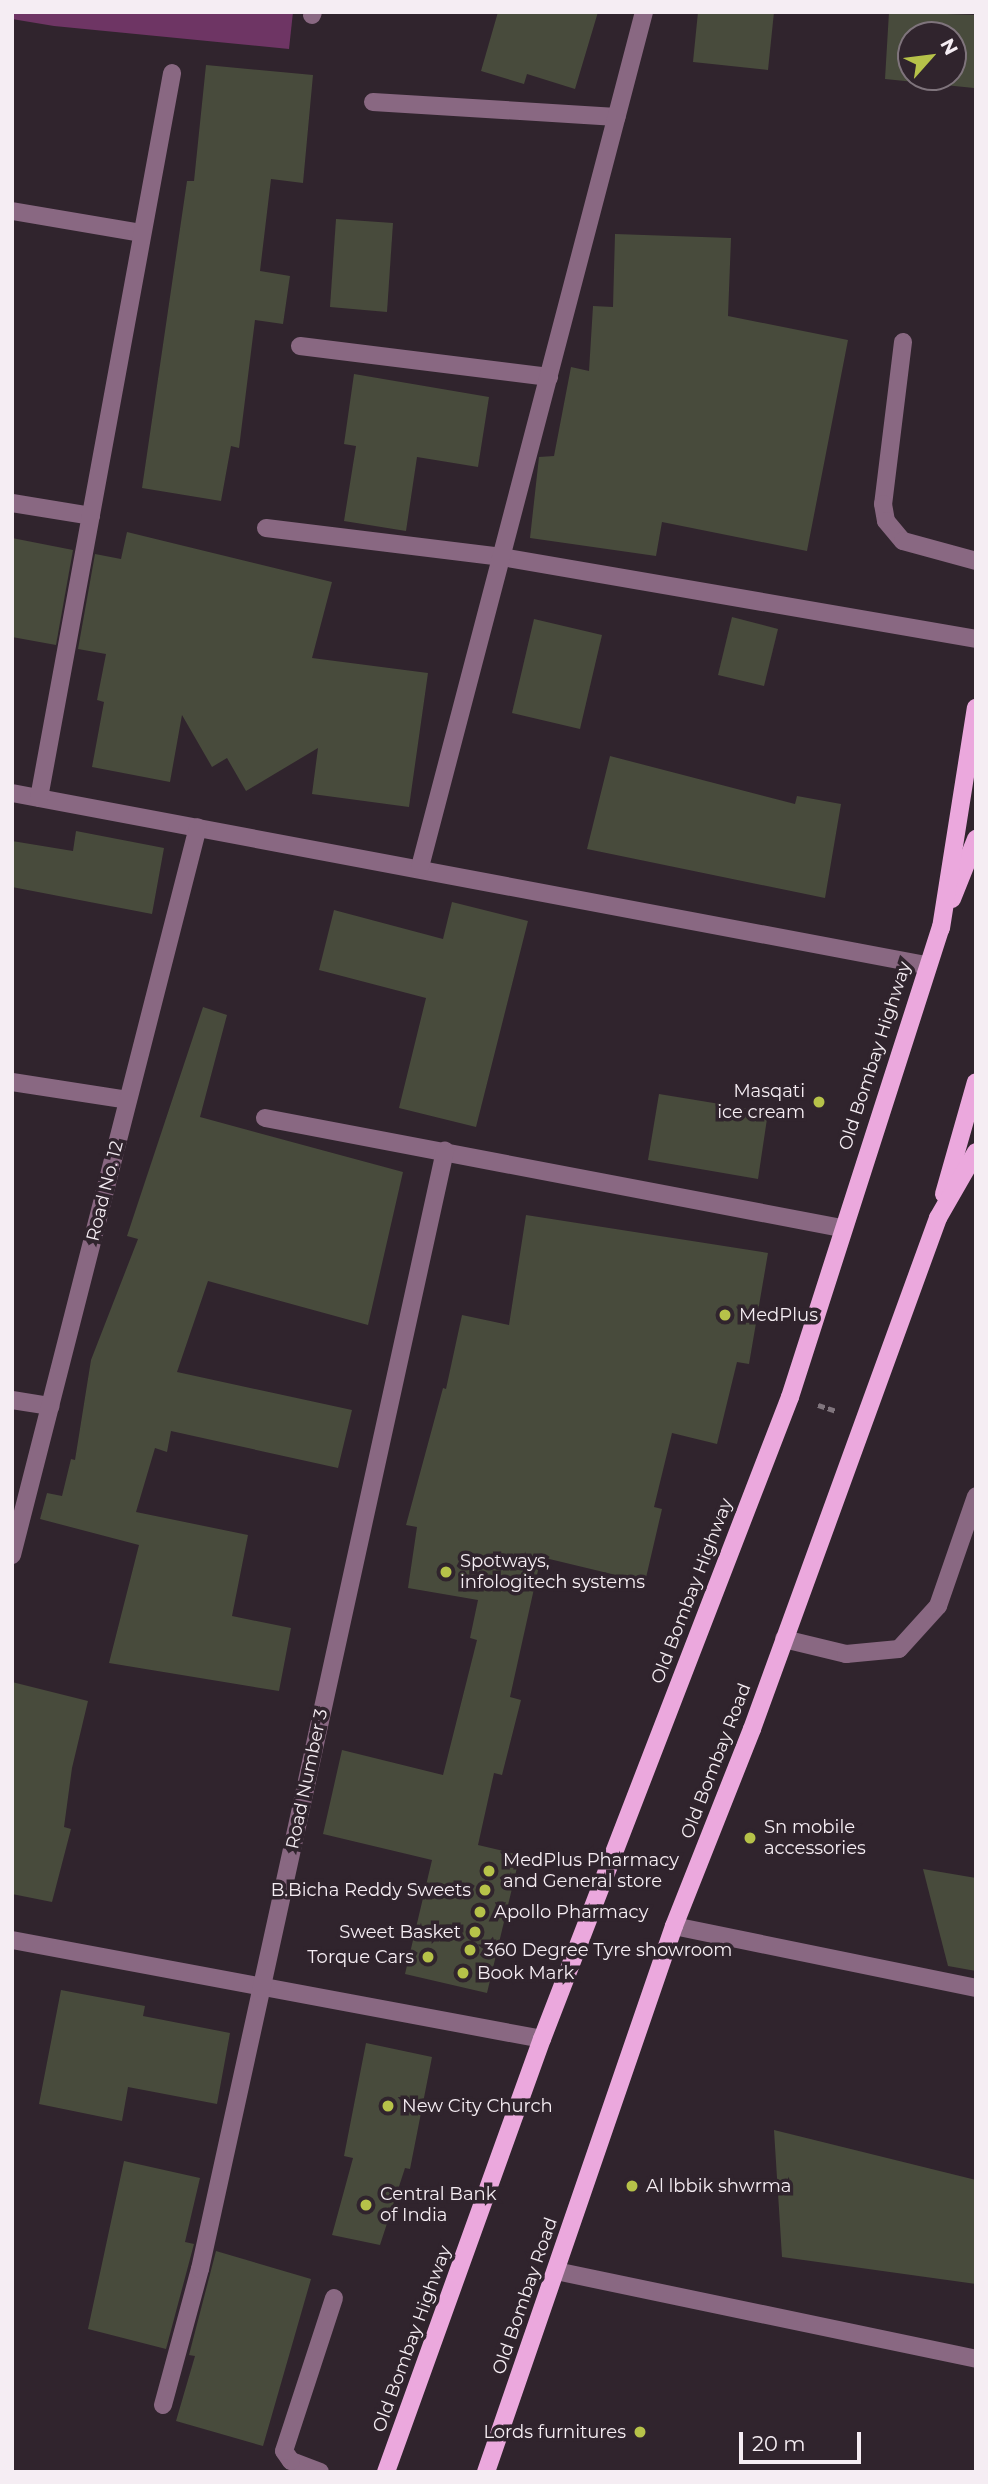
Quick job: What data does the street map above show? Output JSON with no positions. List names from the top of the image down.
{
  "streets": {
    "main road": ["Old Bombay Highway", "Old Bombay Road"],
    "street": ["Road No. 12", "Road Number 3"]
  },
  "places": [
    "Masqati ice cream",
    "MedPlus",
    "Spotways, infologitech systems",
    "Sn mobile accessories",
    "MedPlus Pharmacy and General store",
    "B.Bicha Reddy Sweets",
    "Apollo Pharmacy",
    "Sweet Basket",
    "360 Degree Tyre showroom",
    "Torque Cars",
    "Book Mark",
    "New City Church",
    "Al lbbik shwrma",
    "Central Bank of India",
    "Lords furnitures"
  ],
  "scale_bar": "20 m",
  "north": "top right"
}
